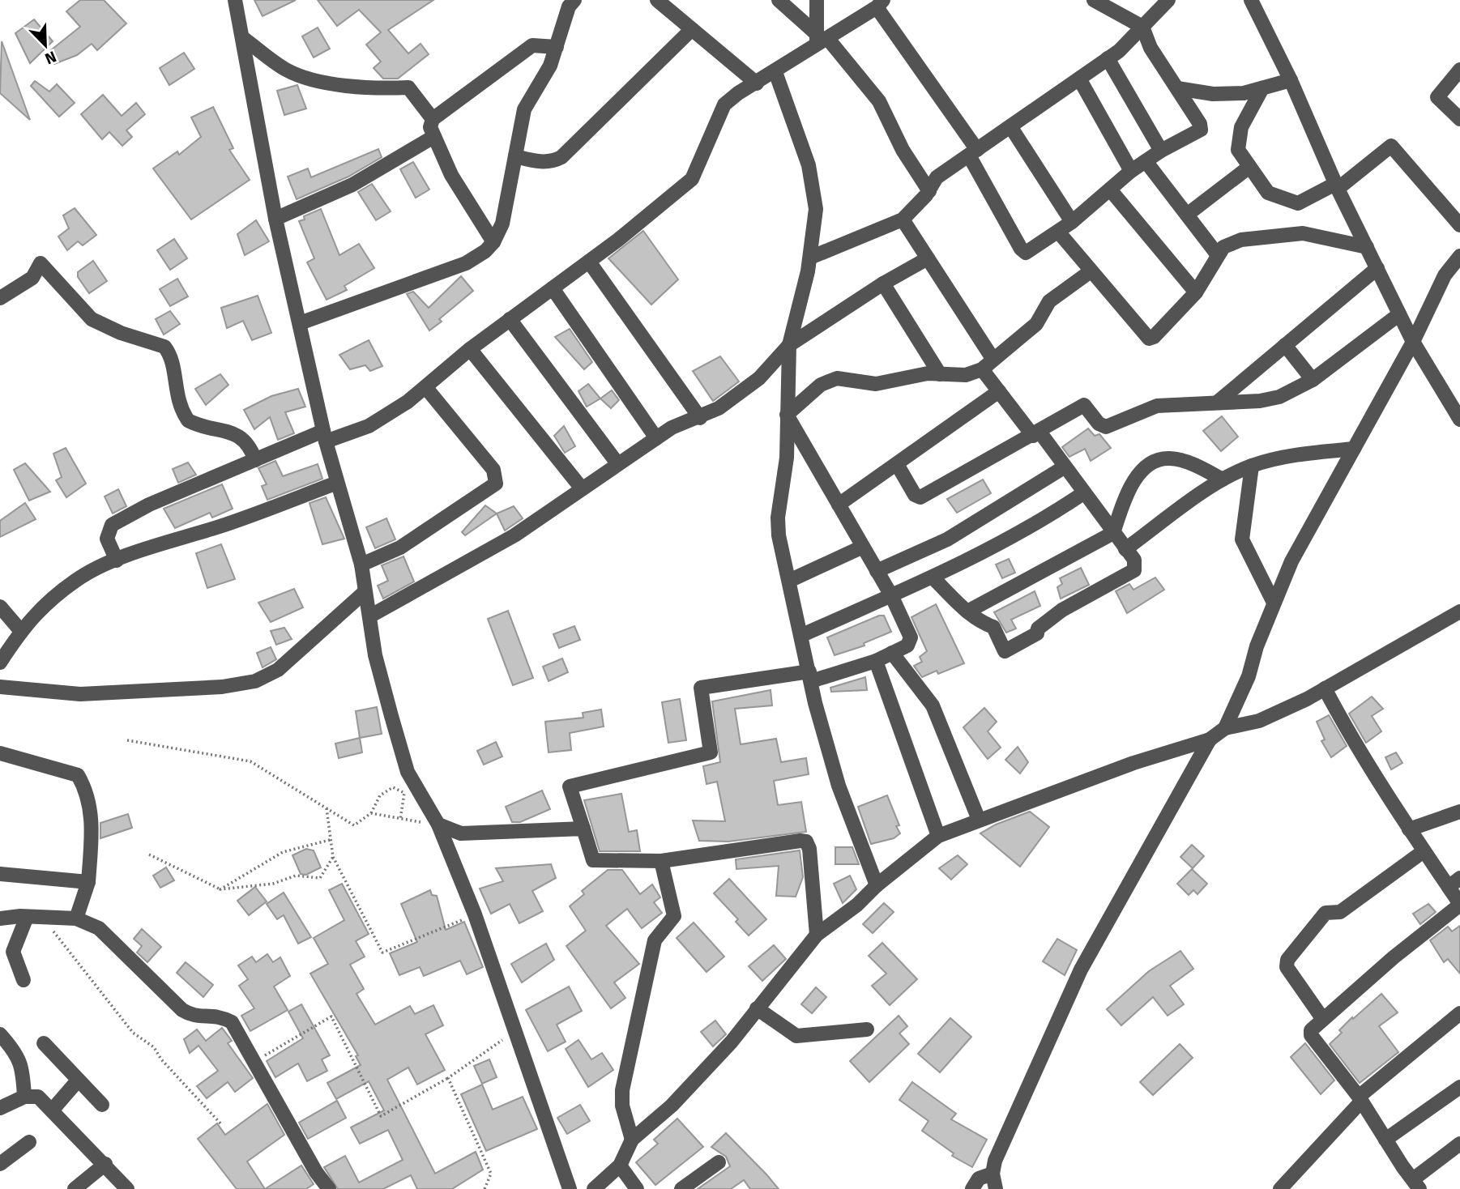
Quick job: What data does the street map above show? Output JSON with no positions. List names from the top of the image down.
{
  "north": "bottom right"
}
